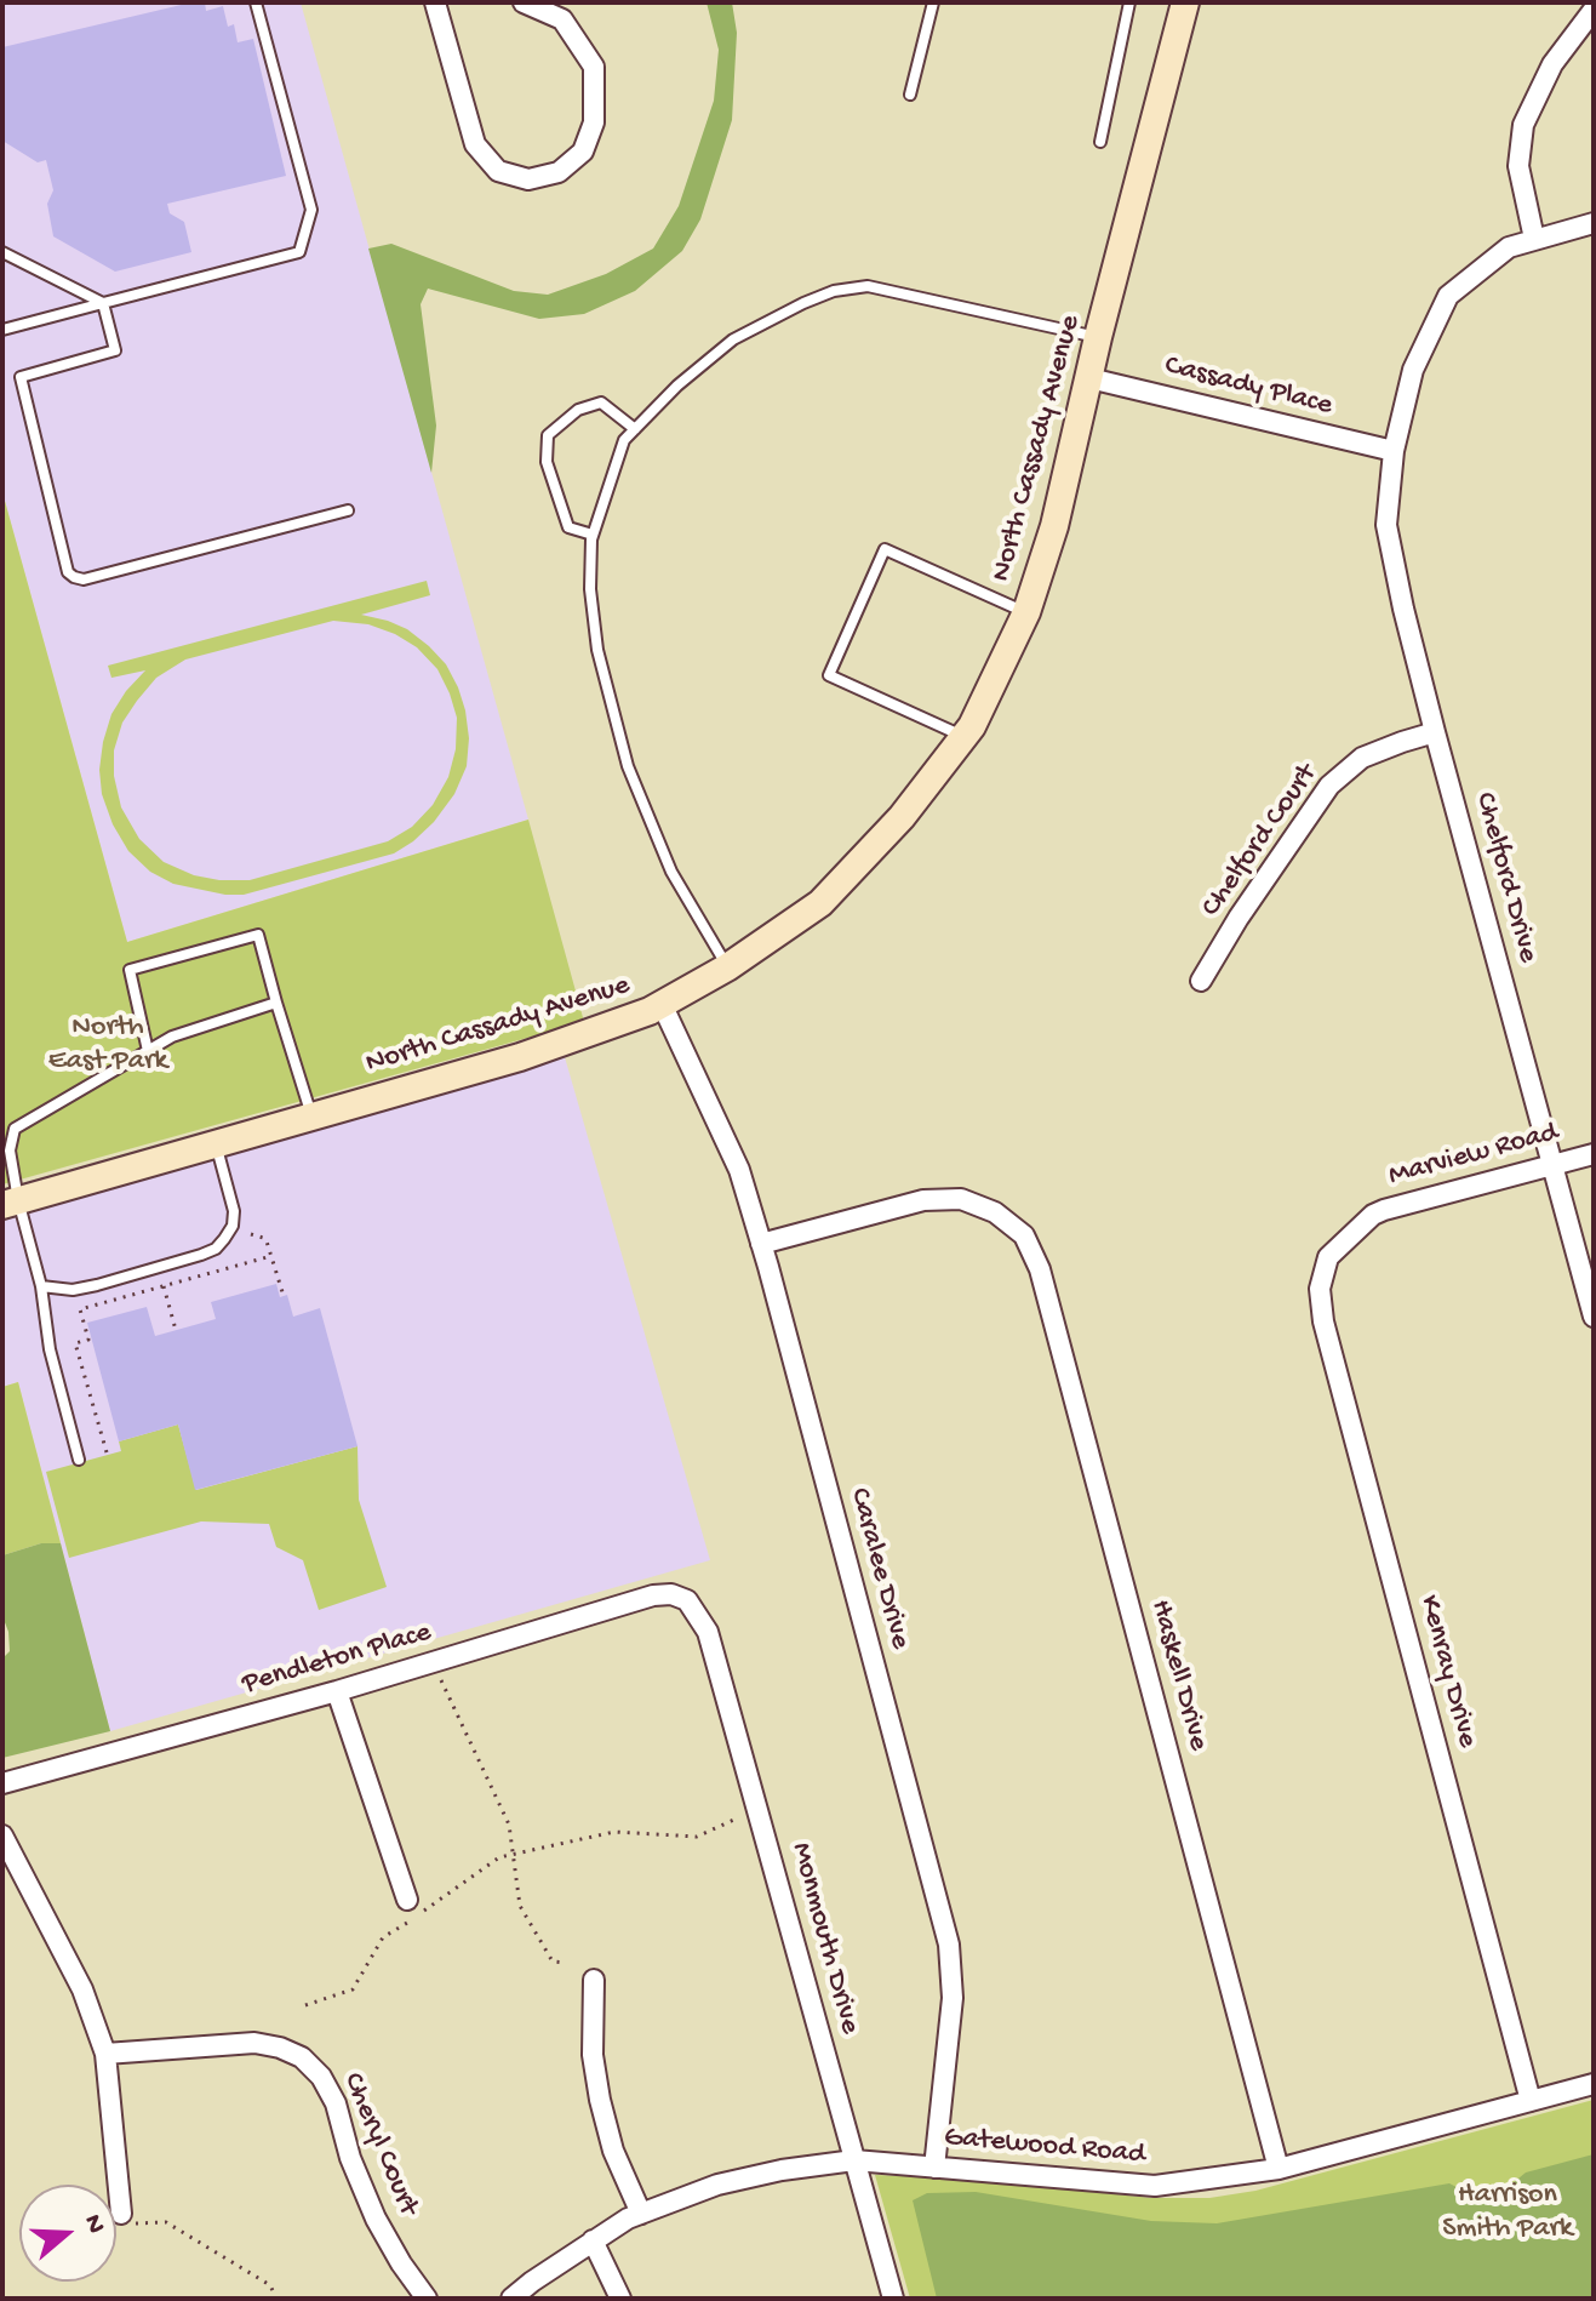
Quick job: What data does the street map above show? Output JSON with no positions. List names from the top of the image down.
{
  "streets": {
    "main road": ["North Cassady Avenue"],
    "street": [
      "Cassady Place",
      "Chelford Court",
      "Chelford Drive",
      "Marview Road",
      "Caralee Drive",
      "Pendleton Place",
      "Kenray Drive",
      "Haskell Drive",
      "Monmouth Drive",
      "Cheryl Court",
      "Gatewood Road"
    ]
  },
  "crossings": [
    ["Cassady Place", "North Cassady Avenue"],
    ["Cassady Place", "Chelford Drive"],
    ["North Cassady Avenue", "Caralee Drive"],
    ["Chelford Court", "Chelford Drive"],
    ["Chelford Drive", "Marview Road"],
    ["Marview Road", "Kenray Drive"],
    ["Caralee Drive", "Haskell Drive"],
    ["Caralee Drive", "Gatewood Road"],
    ["Pendleton Place", "Monmouth Drive"],
    ["Kenray Drive", "Gatewood Road"],
    ["Haskell Drive", "Gatewood Road"],
    ["Monmouth Drive", "Gatewood Road"]
  ],
  "parks": ["North East Park", "Harrison Smith Park"],
  "north": "right"
}
